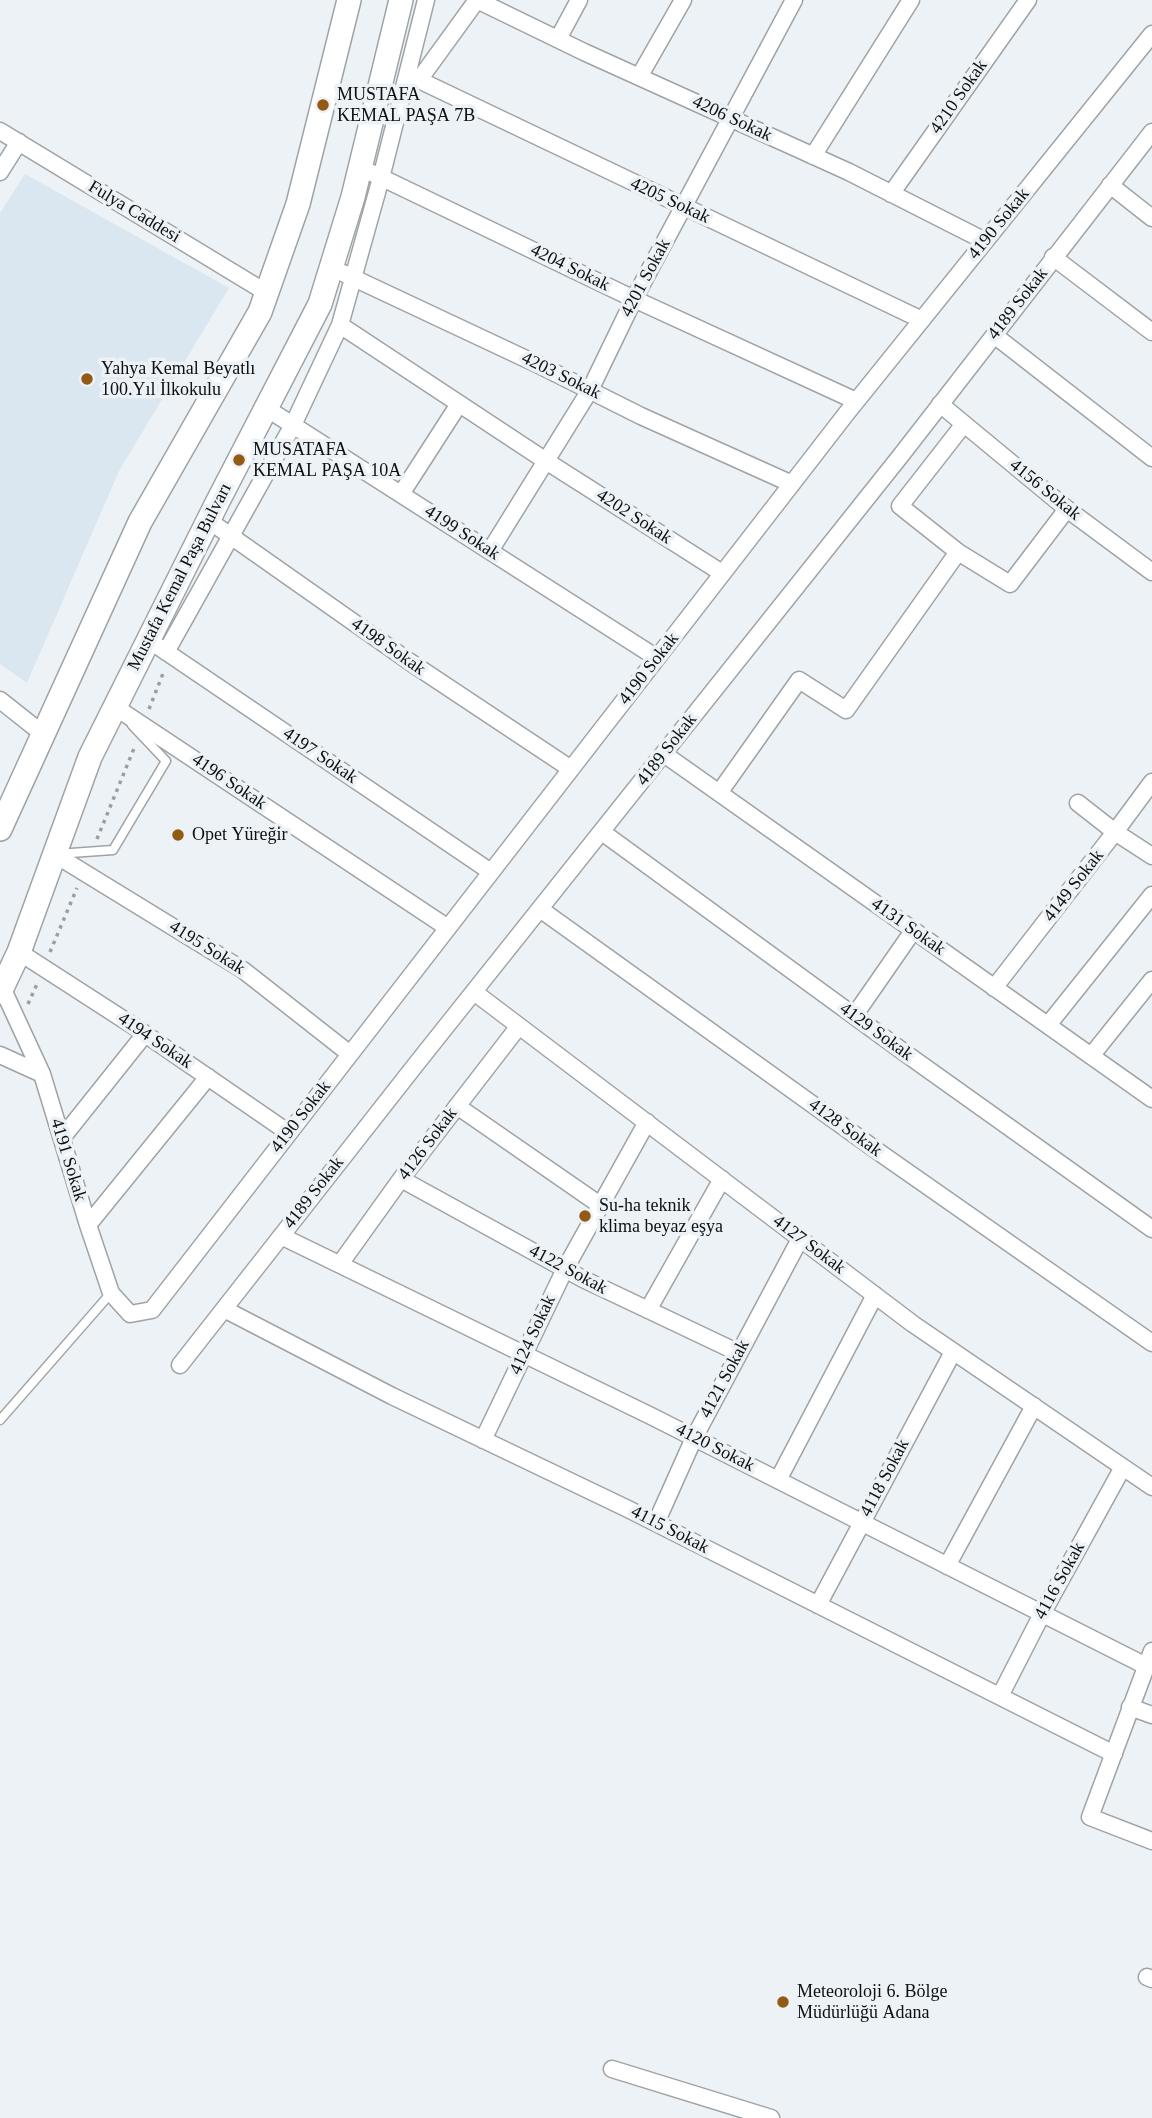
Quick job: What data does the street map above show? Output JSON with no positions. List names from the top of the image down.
{
  "streets": {
    "main road": ["Mustafa Kemal Paşa Bulvarı"],
    "street": [
      "4210 Sokak",
      "4206 Sokak",
      "4205 Sokak",
      "Fulya Caddesi",
      "4190 Sokak",
      "4204 Sokak",
      "4201 Sokak",
      "4189 Sokak",
      "4203 Sokak",
      "4156 Sokak",
      "4202 Sokak",
      "4199 Sokak",
      "4198 Sokak",
      "4197 Sokak",
      "4196 Sokak",
      "4149 Sokak",
      "4131 Sokak",
      "4195 Sokak",
      "4129 Sokak",
      "4194 Sokak",
      "4128 Sokak",
      "4126 Sokak",
      "4191 Sokak",
      "4127 Sokak",
      "4122 Sokak",
      "4124 Sokak",
      "4121 Sokak",
      "4120 Sokak",
      "4118 Sokak",
      "4115 Sokak",
      "4116 Sokak"
    ]
  },
  "crossings": [
    ["4210 Sokak", "4206 Sokak"],
    ["4206 Sokak", "4190 Sokak"],
    ["4206 Sokak", "4201 Sokak"],
    ["4205 Sokak", "4190 Sokak"],
    ["4205 Sokak", "4201 Sokak"],
    ["4205 Sokak", "Mustafa Kemal Paşa Bulvarı"],
    ["4190 Sokak", "4204 Sokak"],
    ["4190 Sokak", "4203 Sokak"],
    ["4190 Sokak", "4202 Sokak"],
    ["4190 Sokak", "4199 Sokak"],
    ["4190 Sokak", "4198 Sokak"],
    ["4190 Sokak", "4197 Sokak"],
    ["4190 Sokak", "4196 Sokak"],
    ["4190 Sokak", "4195 Sokak"],
    ["4190 Sokak", "4194 Sokak"],
    ["4190 Sokak", "4191 Sokak"],
    ["4204 Sokak", "4201 Sokak"],
    ["4204 Sokak", "Mustafa Kemal Paşa Bulvarı"],
    ["4201 Sokak", "4203 Sokak"],
    ["4201 Sokak", "4202 Sokak"],
    ["4201 Sokak", "4199 Sokak"],
    ["4189 Sokak", "4156 Sokak"],
    ["4189 Sokak", "4131 Sokak"],
    ["4189 Sokak", "4129 Sokak"],
    ["4189 Sokak", "4128 Sokak"],
    ["4189 Sokak", "4127 Sokak"],
    ["4189 Sokak", "4120 Sokak"],
    ["4189 Sokak", "4115 Sokak"],
    ["4203 Sokak", "Mustafa Kemal Paşa Bulvarı"],
    ["4199 Sokak", "Mustafa Kemal Paşa Bulvarı"],
    ["Mustafa Kemal Paşa Bulvarı", "4198 Sokak"],
    ["Mustafa Kemal Paşa Bulvarı", "4197 Sokak"],
    ["Mustafa Kemal Paşa Bulvarı", "4196 Sokak"],
    ["Mustafa Kemal Paşa Bulvarı", "4195 Sokak"],
    ["Mustafa Kemal Paşa Bulvarı", "4194 Sokak"],
    ["Mustafa Kemal Paşa Bulvarı", "4191 Sokak"],
    ["4149 Sokak", "4131 Sokak"],
    ["4126 Sokak", "4127 Sokak"],
    ["4126 Sokak", "4122 Sokak"],
    ["4126 Sokak", "4120 Sokak"],
    ["4127 Sokak", "4124 Sokak"],
    ["4127 Sokak", "4121 Sokak"],
    ["4127 Sokak", "4118 Sokak"],
    ["4127 Sokak", "4116 Sokak"],
    ["4122 Sokak", "4124 Sokak"],
    ["4122 Sokak", "4121 Sokak"],
    ["4124 Sokak", "4120 Sokak"],
    ["4124 Sokak", "4115 Sokak"],
    ["4121 Sokak", "4120 Sokak"],
    ["4121 Sokak", "4115 Sokak"],
    ["4120 Sokak", "4118 Sokak"],
    ["4120 Sokak", "4116 Sokak"],
    ["4118 Sokak", "4115 Sokak"],
    ["4115 Sokak", "4116 Sokak"]
  ],
  "places": [
    "MUSTAFA KEMAL PAŞA 7B",
    "Yahya Kemal Beyatlı 100.Yıl İlkokulu",
    "MUSATAFA KEMAL PAŞA 10A",
    "Opet Yüreğir",
    "Su-ha teknik klima beyaz eşya",
    "Meteoroloji 6. Bölge Müdürlüğü Adana"
  ]
}
